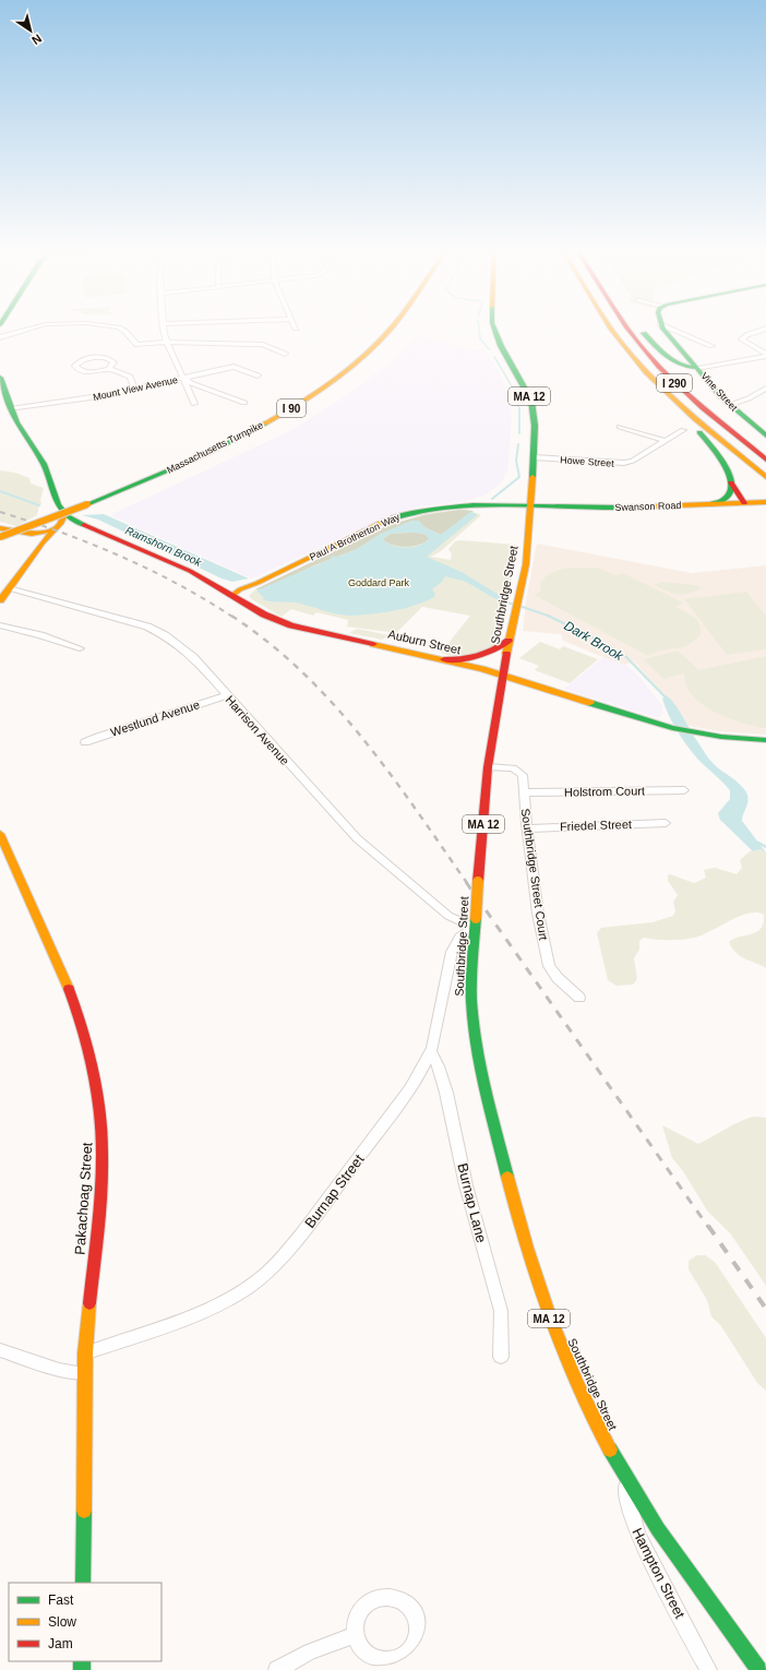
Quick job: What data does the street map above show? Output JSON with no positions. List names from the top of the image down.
{
  "streets": {
    "main road": [
      "I 290",
      "Vine Street",
      "MA 12",
      "I 90",
      "Massachusetts Turnpike",
      "Swanson Road",
      "Paul A Brotherton Way",
      "Southbridge Street",
      "Auburn Street",
      "Pakachoag Street"
    ],
    "street": [
      "Mount View Avenue",
      "Howe Street",
      "Westlund Avenue",
      "Harrison Avenue",
      "Holstrom Court",
      "Friedel Street",
      "Southbridge Street Court",
      "Burnap Street",
      "Burnap Lane",
      "Hampton Street"
    ]
  },
  "crossings": [
    ["Howe Street", "Southbridge Street"],
    ["Swanson Road", "Paul A Brotherton Way"],
    ["Swanson Road", "Southbridge Street"],
    ["Paul A Brotherton Way", "Southbridge Street"],
    ["Paul A Brotherton Way", "Auburn Street"],
    ["Southbridge Street", "Auburn Street"],
    ["Southbridge Street", "Harrison Avenue"],
    ["Southbridge Street", "Southbridge Street Court"],
    ["Southbridge Street", "Burnap Street"],
    ["Southbridge Street", "Hampton Street"],
    ["Westlund Avenue", "Harrison Avenue"],
    ["Harrison Avenue", "Burnap Street"],
    ["Holstrom Court", "Southbridge Street Court"],
    ["Friedel Street", "Southbridge Street Court"],
    ["Burnap Street", "Pakachoag Street"],
    ["Burnap Street", "Burnap Lane"]
  ],
  "water": ["Ramshorn Brook", "Dark Brook"],
  "parks": ["Goddard Park"],
  "legend": ["Fast", "Slow", "Jam"],
  "north": "bottom right"
}
